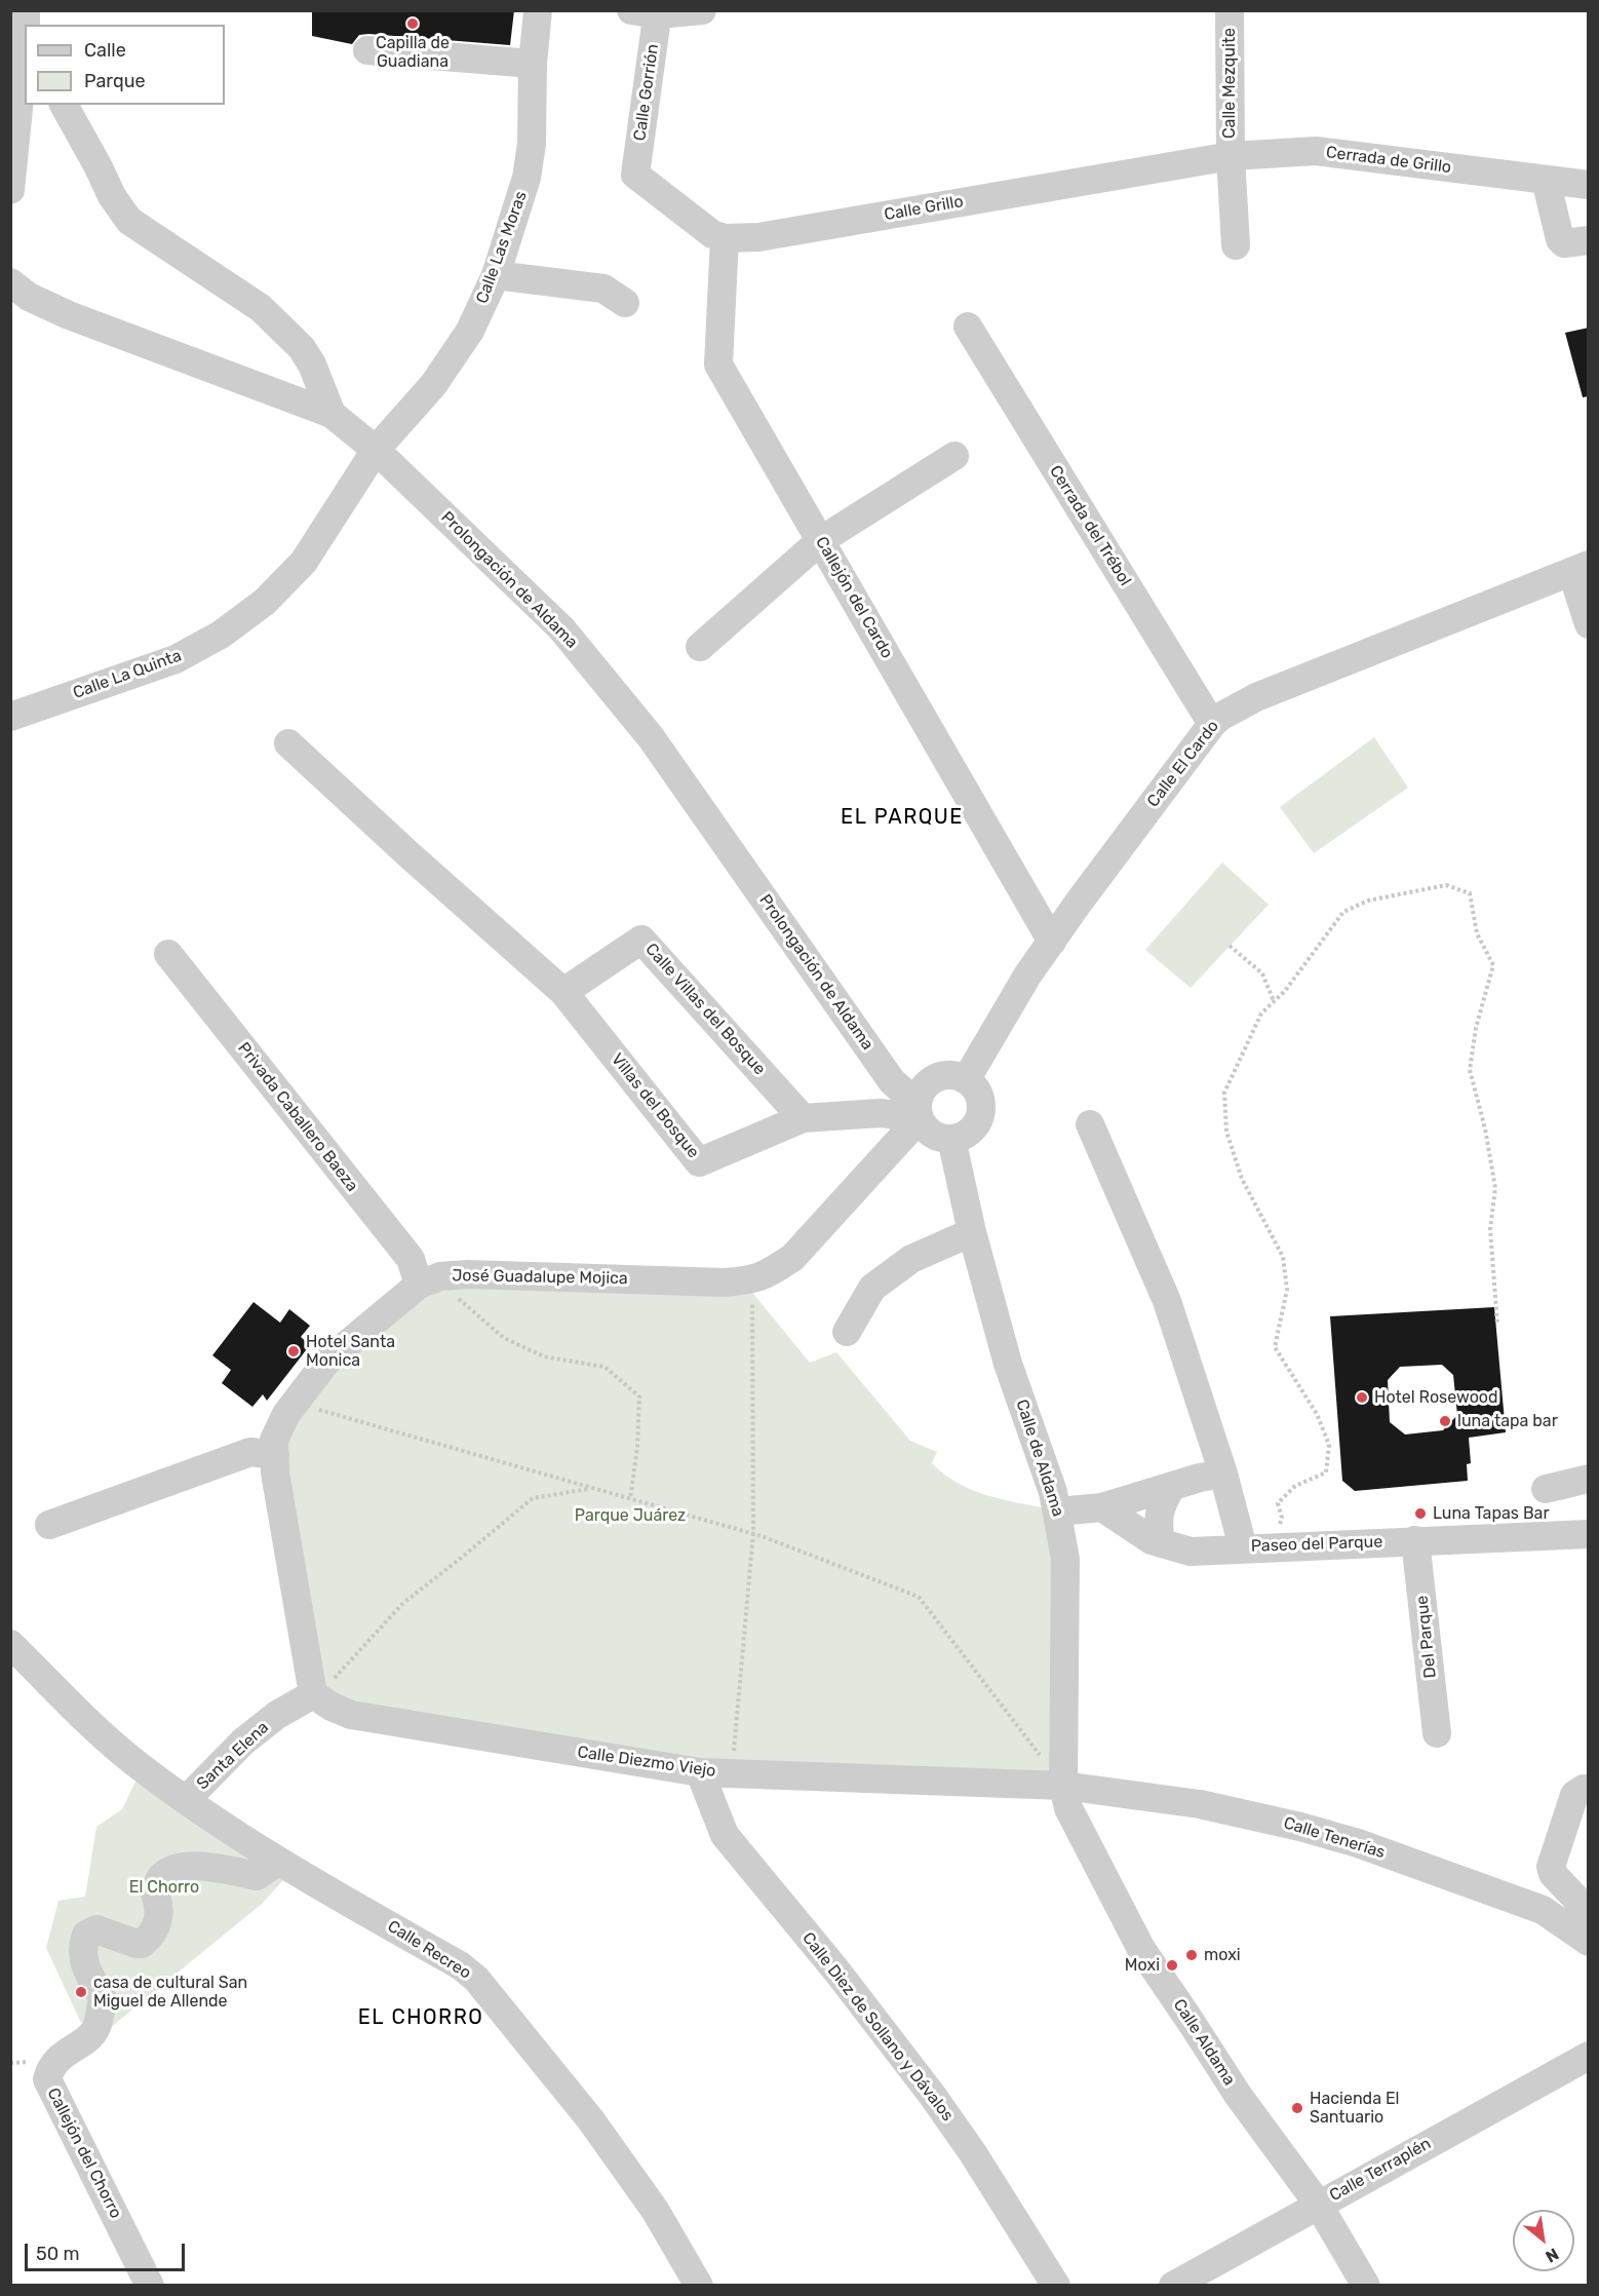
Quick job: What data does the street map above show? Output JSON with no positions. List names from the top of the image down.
{
  "streets": {
    "street": [
      "Calle Mezquite",
      "Calle Gorrión",
      "Cerrada de Grillo",
      "Calle Grillo",
      "Calle Las Moras",
      "Cerrada del Trébol",
      "Prolongación de Aldama",
      "Callejón del Cardo",
      "Calle La Quinta",
      "Calle El Cardo",
      "Calle Villas del Bosque",
      "Villas del Bosque",
      "Privada Caballero Baeza",
      "José Guadalupe Mojica",
      "Calle de Aldama",
      "Paseo del Parque",
      "Del Parque",
      "Santa Elena",
      "Calle Diezmo Viejo",
      "Calle Tenerías",
      "Calle Recreo",
      "Calle Diez de Sollano y Dávalos",
      "Calle Aldama",
      "Callejón del Chorro",
      "Calle Terraplén"
    ]
  },
  "crossings": [
    ["Calle Mezquite", "Cerrada de Grillo"],
    ["Calle Mezquite", "Calle Grillo"],
    ["Calle Gorrión", "Calle Grillo"],
    ["Calle Gorrión", "Callejón del Cardo"],
    ["Cerrada de Grillo", "Calle Grillo"],
    ["Calle Grillo", "Callejón del Cardo"],
    ["Calle Las Moras", "Prolongación de Aldama"],
    ["Calle Las Moras", "Calle La Quinta"],
    ["Cerrada del Trébol", "Calle El Cardo"],
    ["Prolongación de Aldama", "Calle La Quinta"],
    ["Prolongación de Aldama", "Calle El Cardo"],
    ["Prolongación de Aldama", "José Guadalupe Mojica"],
    ["Prolongación de Aldama", "Calle de Aldama"],
    ["Callejón del Cardo", "Calle El Cardo"],
    ["Calle El Cardo", "José Guadalupe Mojica"],
    ["Calle El Cardo", "Calle de Aldama"],
    ["Calle Villas del Bosque", "Villas del Bosque"],
    ["Privada Caballero Baeza", "José Guadalupe Mojica"],
    ["José Guadalupe Mojica", "Calle de Aldama"],
    ["José Guadalupe Mojica", "Santa Elena"],
    ["José Guadalupe Mojica", "Calle Diezmo Viejo"],
    ["Calle de Aldama", "Calle Diezmo Viejo"],
    ["Calle de Aldama", "Calle Tenerías"],
    ["Calle de Aldama", "Calle Aldama"],
    ["Paseo del Parque", "Del Parque"],
    ["Santa Elena", "Calle Diezmo Viejo"],
    ["Santa Elena", "Calle Recreo"],
    ["Calle Diezmo Viejo", "Calle Tenerías"],
    ["Calle Diezmo Viejo", "Calle Diez de Sollano y Dávalos"],
    ["Calle Diezmo Viejo", "Calle Aldama"],
    ["Calle Tenerías", "Calle Aldama"],
    ["Calle Recreo", "Callejón del Chorro"],
    ["Calle Aldama", "Calle Terraplén"]
  ],
  "districts": ["EL PARQUE", "EL CHORRO"],
  "parks": ["Parque Juárez", "El Chorro"],
  "places": [
    "Capilla de Guadiana",
    "Hotel Santa Monica",
    "Hotel Rosewood",
    "luna tapa bar",
    "Luna Tapas Bar",
    "moxi",
    "Moxi",
    "casa de cultural San Miguel de Allende",
    "Hacienda El Santuario"
  ],
  "legend": ["Calle", "Parque"],
  "scale_bar": "50 m",
  "north": "bottom right"
}
